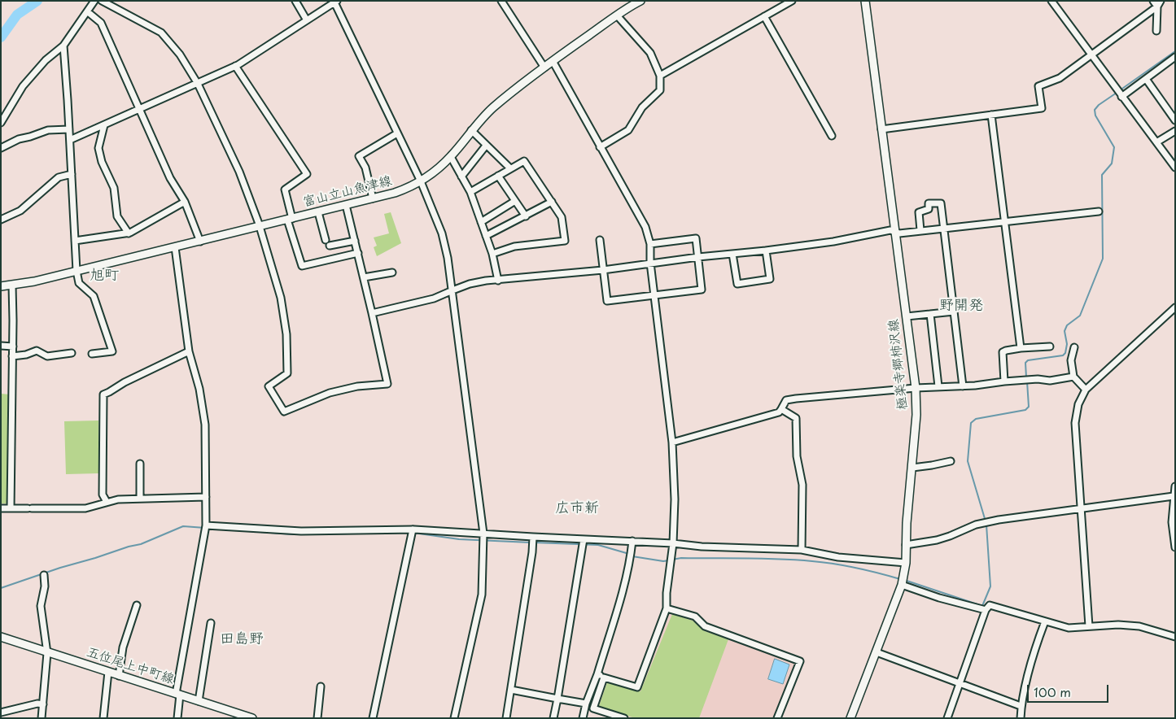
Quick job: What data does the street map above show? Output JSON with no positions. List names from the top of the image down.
{
  "streets": {
    "main road": ["富山立山魚津線", "極楽寺郷柿沢線", "五位尾上中町線"]
  },
  "districts": [
    "旭町",
    "野開発",
    "広市新",
    "田島野"
  ],
  "scale_bar": "100 m"
}
